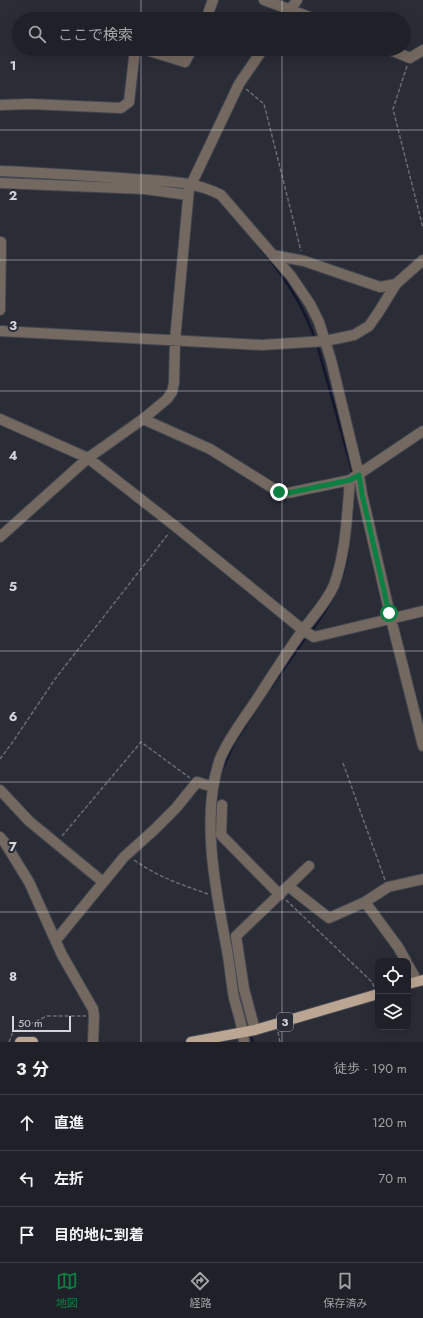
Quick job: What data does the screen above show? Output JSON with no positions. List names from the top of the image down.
{
  "streets": {
    "main road": ["3"]
  },
  "scale_bar": "50 m",
  "page": {
    "search": "ここで検索",
    "scale": "50 m",
    "heading": ["3 分", "徒歩 · 190 m"],
    "list": [
      ["直進", "120 m"],
      ["左折", "70 m"],
      "目的地に到着"
    ],
    "nav": ["地図", "経路", "保存済み"]
  },
  "grid": {
    "rows": [
      "1",
      "2",
      "3",
      "4",
      "5",
      "6",
      "7",
      "8"
    ]
  }
}
